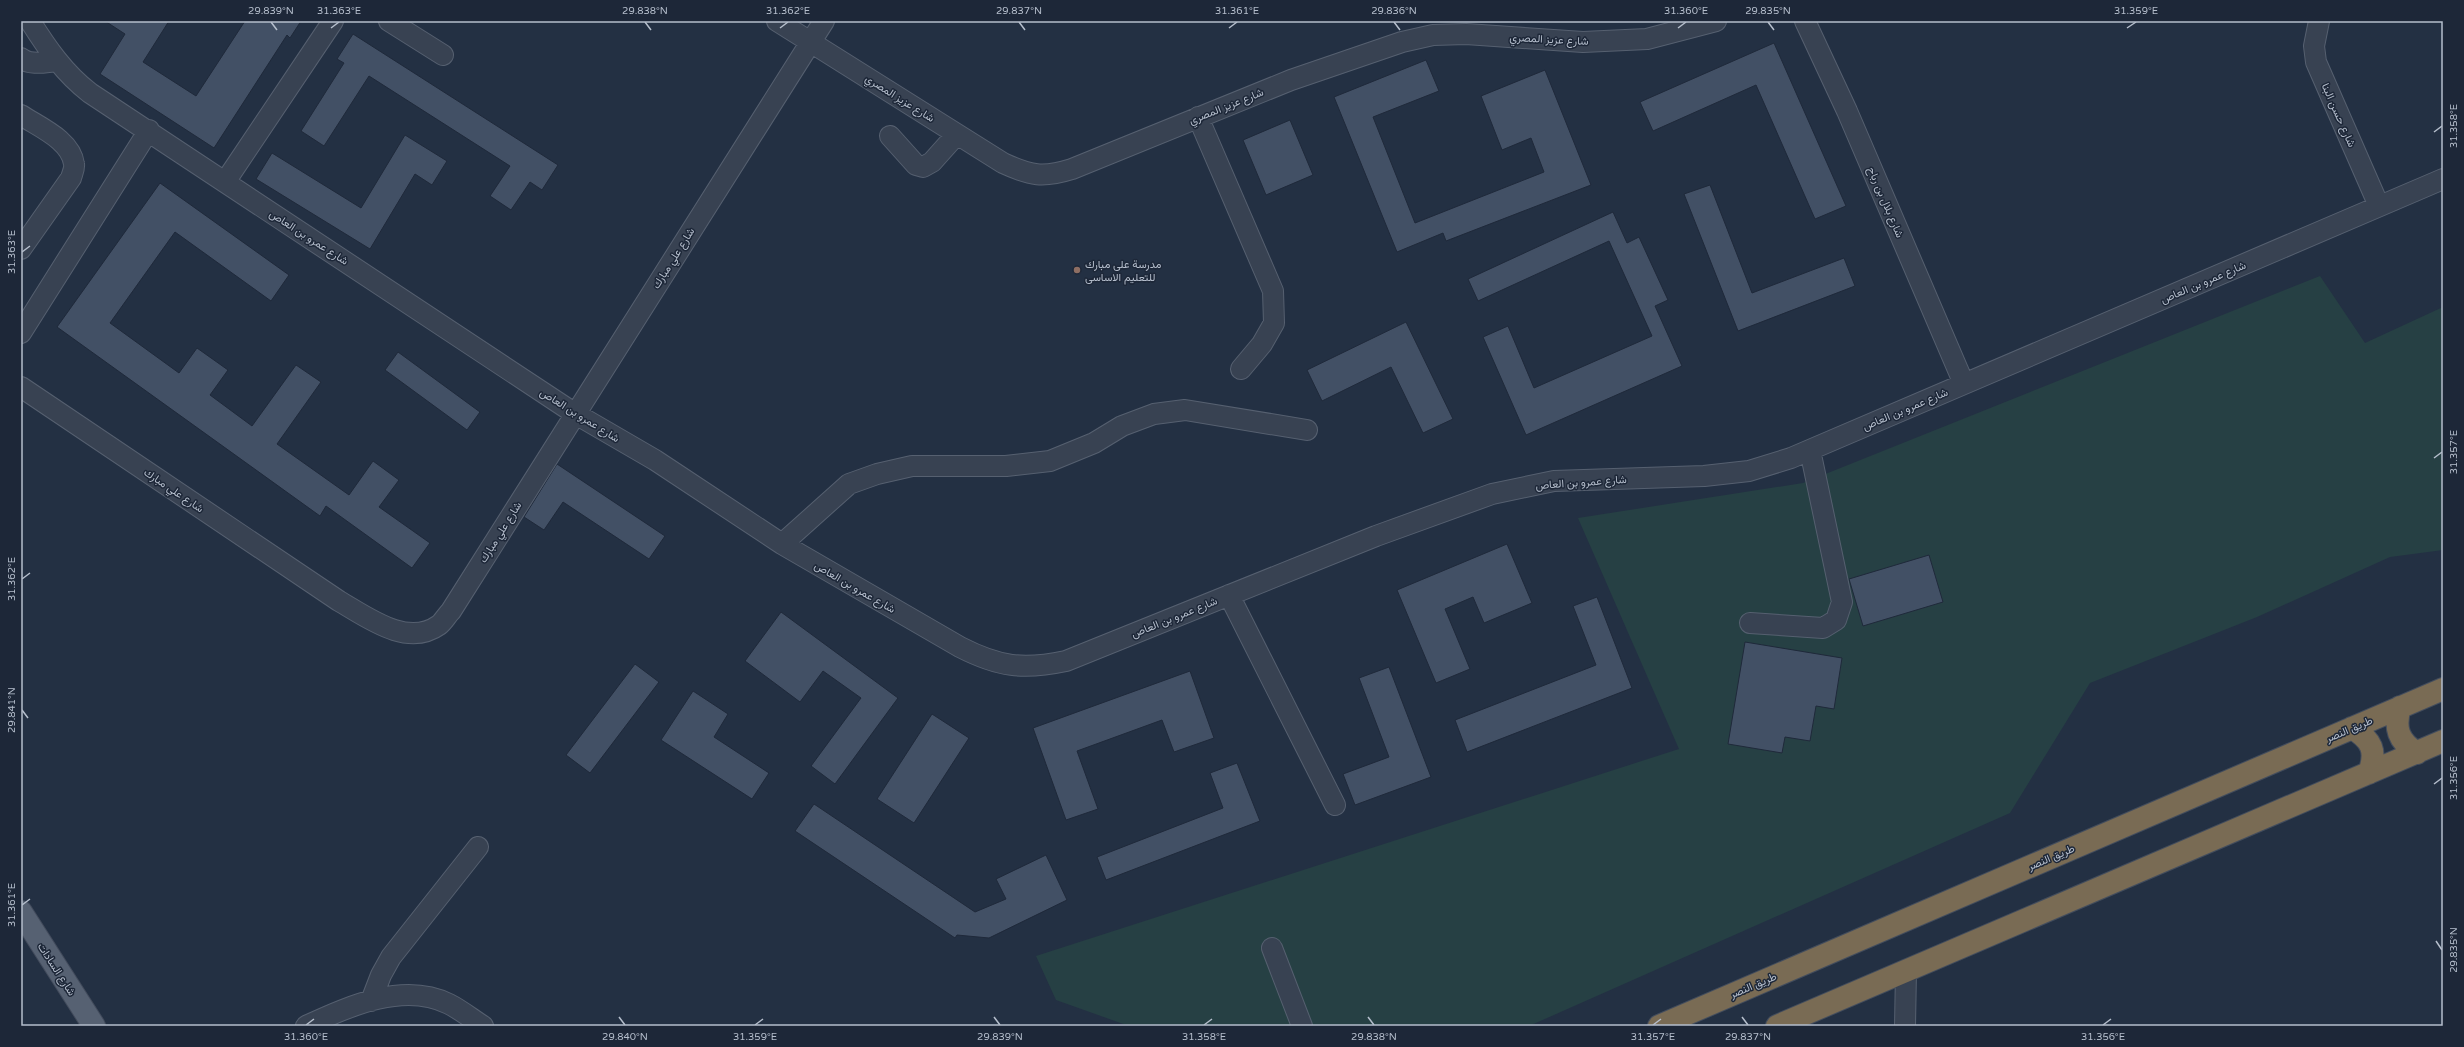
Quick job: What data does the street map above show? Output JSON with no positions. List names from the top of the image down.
{
  "streets": {
    "highway": ["طريق النصر"],
    "main road": ["شارع السادات"],
    "street": [
      "شارع عزيز المصري",
      "شارع حسن البنا",
      "شارع بلال بن رباح",
      "شارع عمرو بن العاص",
      "شارع علي مبارك"
    ]
  },
  "crossings": [
    ["شارع عزيز المصري", "شارع علي مبارك"],
    ["شارع حسن البنا", "شارع عمرو بن العاص"],
    ["شارع بلال بن رباح", "شارع عمرو بن العاص"],
    ["شارع عمرو بن العاص", "شارع علي مبارك"]
  ],
  "places": ["مدرسة على مبارك للتعليم الاساسى"],
  "coordinates": [
    "29.839°N",
    "31.363°E",
    "29.838°N",
    "31.362°E",
    "29.837°N",
    "31.361°E",
    "29.836°N",
    "31.360°E",
    "29.835°N",
    "31.359°E",
    "31.358°E",
    "31.357°E",
    "29.841°N",
    "31.356°E",
    "29.840°N"
  ]
}
